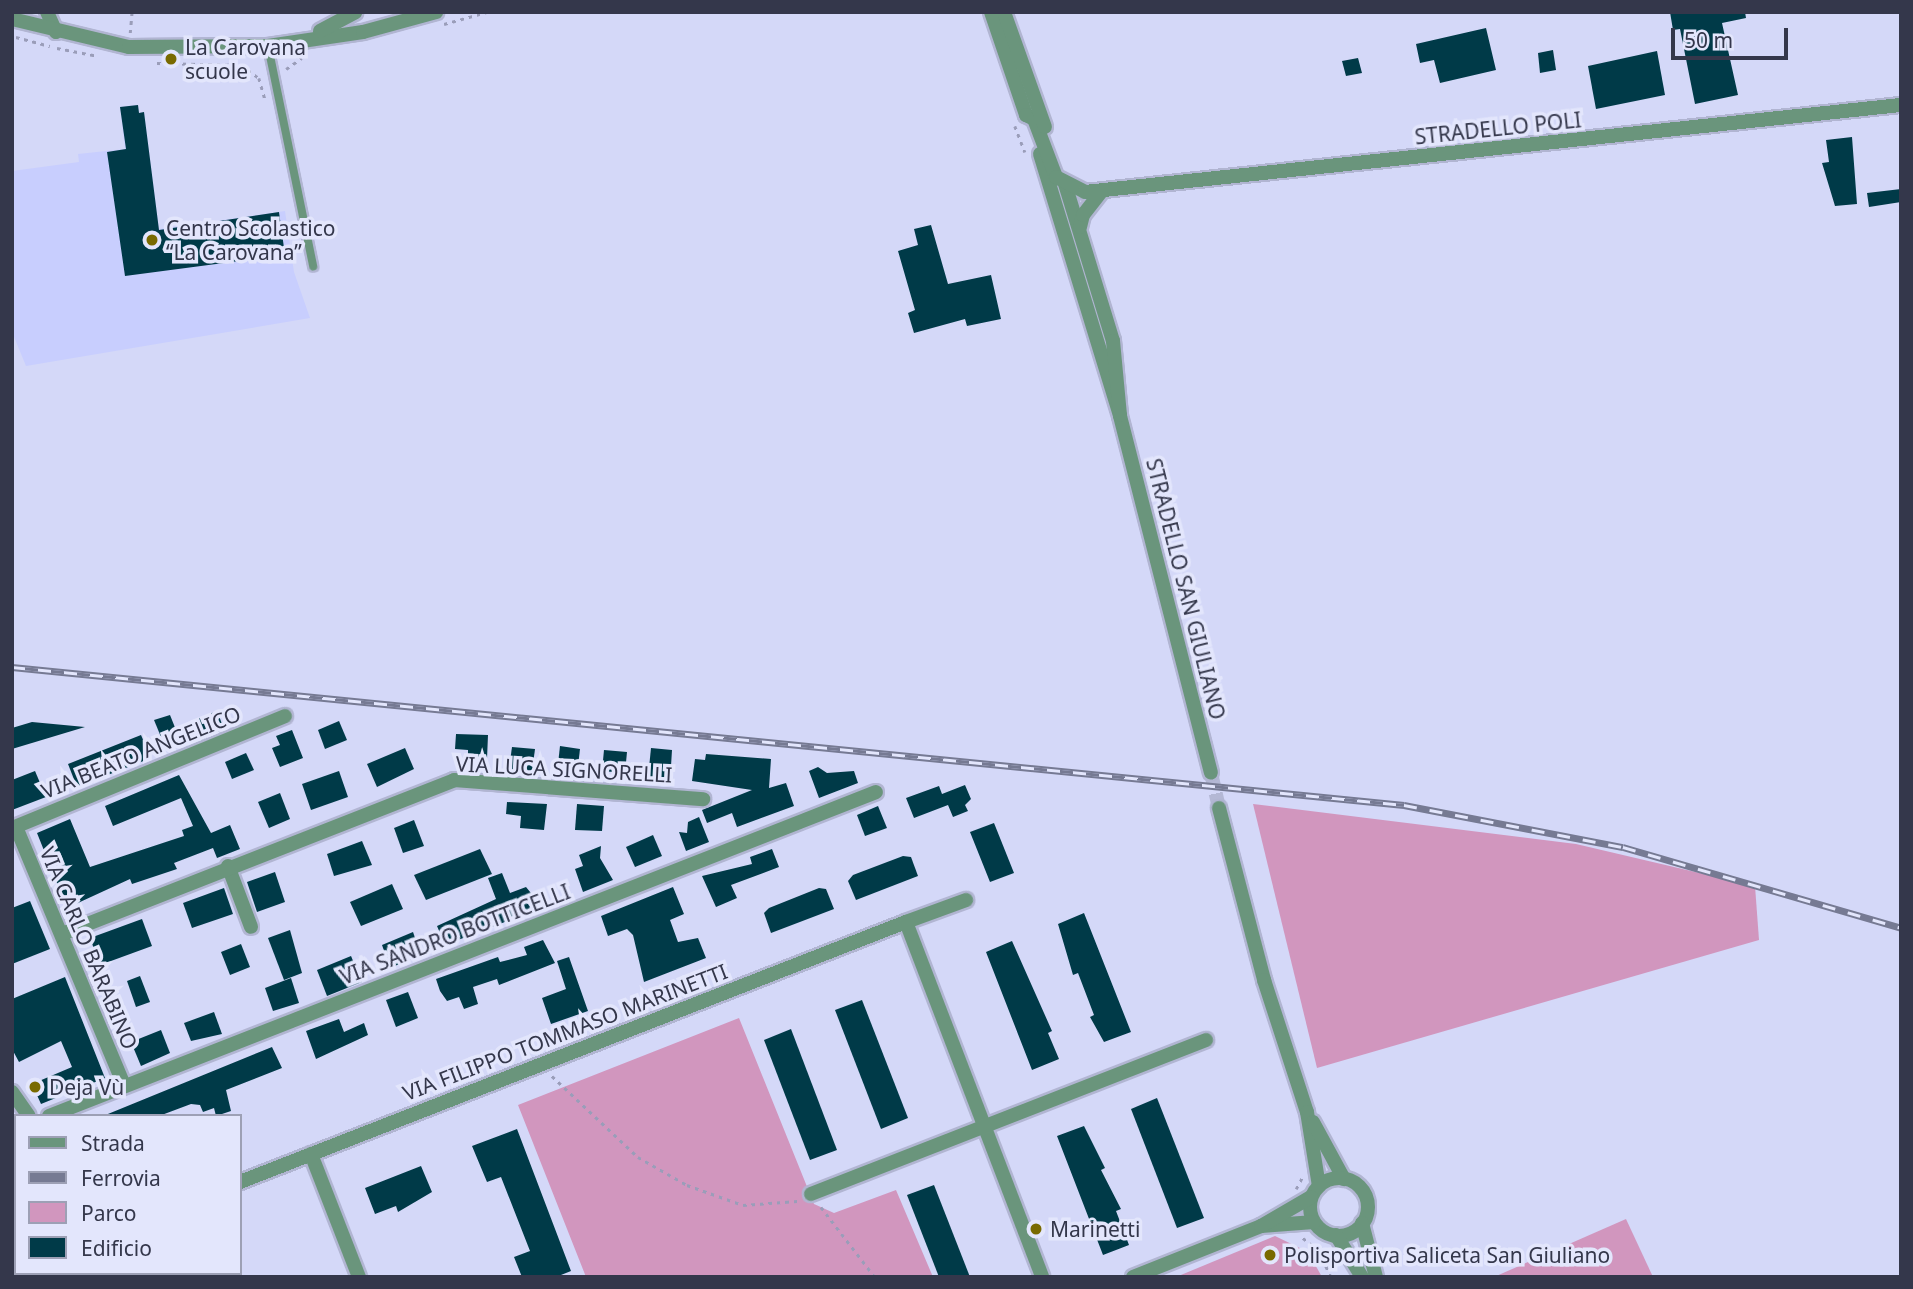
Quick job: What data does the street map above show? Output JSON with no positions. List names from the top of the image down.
{
  "streets": {
    "street": [
      "STRADELLO POLI",
      "STRADELLO SAN GIULIANO",
      "VIA BEATO ANGELICO",
      "VIA LUCA SIGNORELLI",
      "VIA SANDRO BOTTICELLI",
      "VIA CARLO BARABINO",
      "VIA FILIPPO TOMMASO MARINETTI"
    ]
  },
  "crossings": [
    ["STRADELLO POLI", "STRADELLO SAN GIULIANO"],
    ["VIA BEATO ANGELICO", "VIA CARLO BARABINO"],
    ["VIA LUCA SIGNORELLI", "VIA CARLO BARABINO"],
    ["VIA SANDRO BOTTICELLI", "VIA CARLO BARABINO"]
  ],
  "places": [
    "La Carovana scuole",
    "Centro Scolastico “La Carovana”",
    "Deja Vù",
    "Marinetti",
    "Polisportiva Saliceta San Giuliano"
  ],
  "legend": [
    "Strada",
    "Ferrovia",
    "Parco",
    "Edificio"
  ],
  "scale_bar": "50 m"
}
